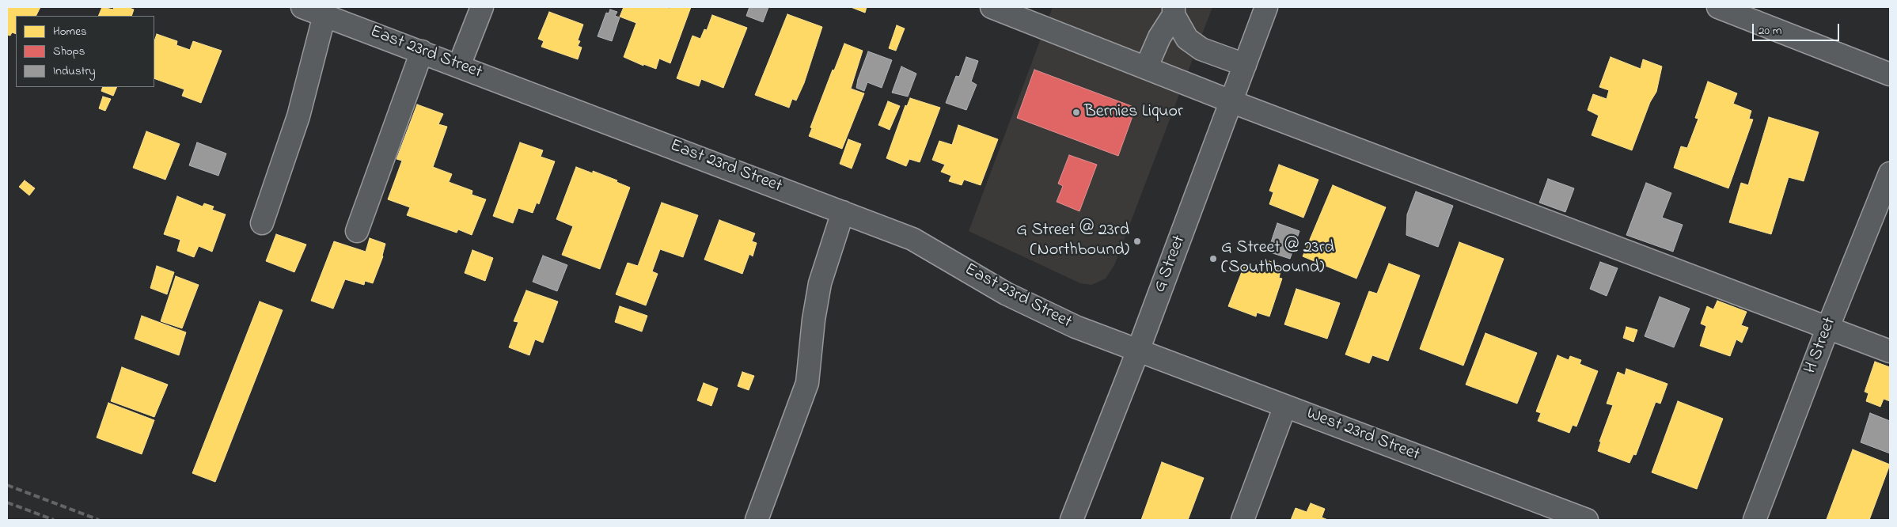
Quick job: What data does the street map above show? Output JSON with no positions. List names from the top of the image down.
{
  "streets": {
    "street": [
      "East 23rd Street",
      "G Street",
      "H Street",
      "West 23rd Street"
    ]
  },
  "crossings": [
    ["East 23rd Street", "G Street"],
    ["East 23rd Street", "West 23rd Street"],
    ["G Street", "West 23rd Street"]
  ],
  "places": ["Bernies Liquor", "G Street @ 23rd (Northbound)", "G Street @ 23rd (Southbound)"],
  "legend": ["Homes", "Shops", "Industry"],
  "scale_bar": "20 m"
}
